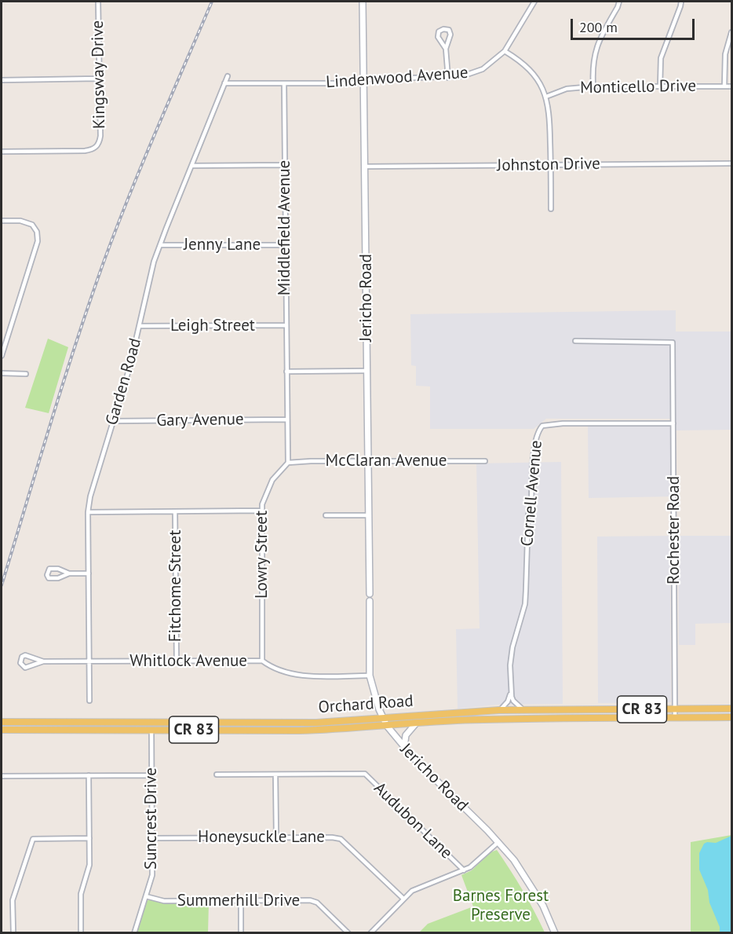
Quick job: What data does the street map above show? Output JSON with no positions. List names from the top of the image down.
{
  "streets": {
    "main road": ["Jericho Road", "Orchard Road", "CR 83"],
    "street": [
      "Kingsway Drive",
      "Lindenwood Avenue",
      "Monticello Drive",
      "Johnston Drive",
      "Middlefield Avenue",
      "Jenny Lane",
      "Leigh Street",
      "Garden Road",
      "Gary Avenue",
      "McClaran Avenue",
      "Cornell Avenue",
      "Rochester Road",
      "Lowry Street",
      "Fitchome Street",
      "Whitlock Avenue",
      "Suncrest Drive",
      "Audubon Lane",
      "Honeysuckle Lane",
      "Summerhill Drive"
    ]
  },
  "crossings": [
    ["Lindenwood Avenue", "Middlefield Avenue"],
    ["Lindenwood Avenue", "Jericho Road"],
    ["Lindenwood Avenue", "Garden Road"],
    ["Johnston Drive", "Jericho Road"],
    ["Middlefield Avenue", "Jenny Lane"],
    ["Middlefield Avenue", "Leigh Street"],
    ["Jenny Lane", "Garden Road"],
    ["Jericho Road", "McClaran Avenue"],
    ["Jericho Road", "Whitlock Avenue"],
    ["Jericho Road", "Orchard Road"],
    ["Leigh Street", "Garden Road"],
    ["Garden Road", "Gary Avenue"],
    ["Garden Road", "Whitlock Avenue"],
    ["McClaran Avenue", "Lowry Street"],
    ["Cornell Avenue", "Rochester Road"],
    ["Rochester Road", "Orchard Road"],
    ["Lowry Street", "Whitlock Avenue"],
    ["Fitchome Street", "Whitlock Avenue"],
    ["Orchard Road", "Suncrest Drive"],
    ["Suncrest Drive", "Honeysuckle Lane"],
    ["Suncrest Drive", "Summerhill Drive"]
  ],
  "parks": ["Barnes Forest Preserve"],
  "scale_bar": "200 m"
}
